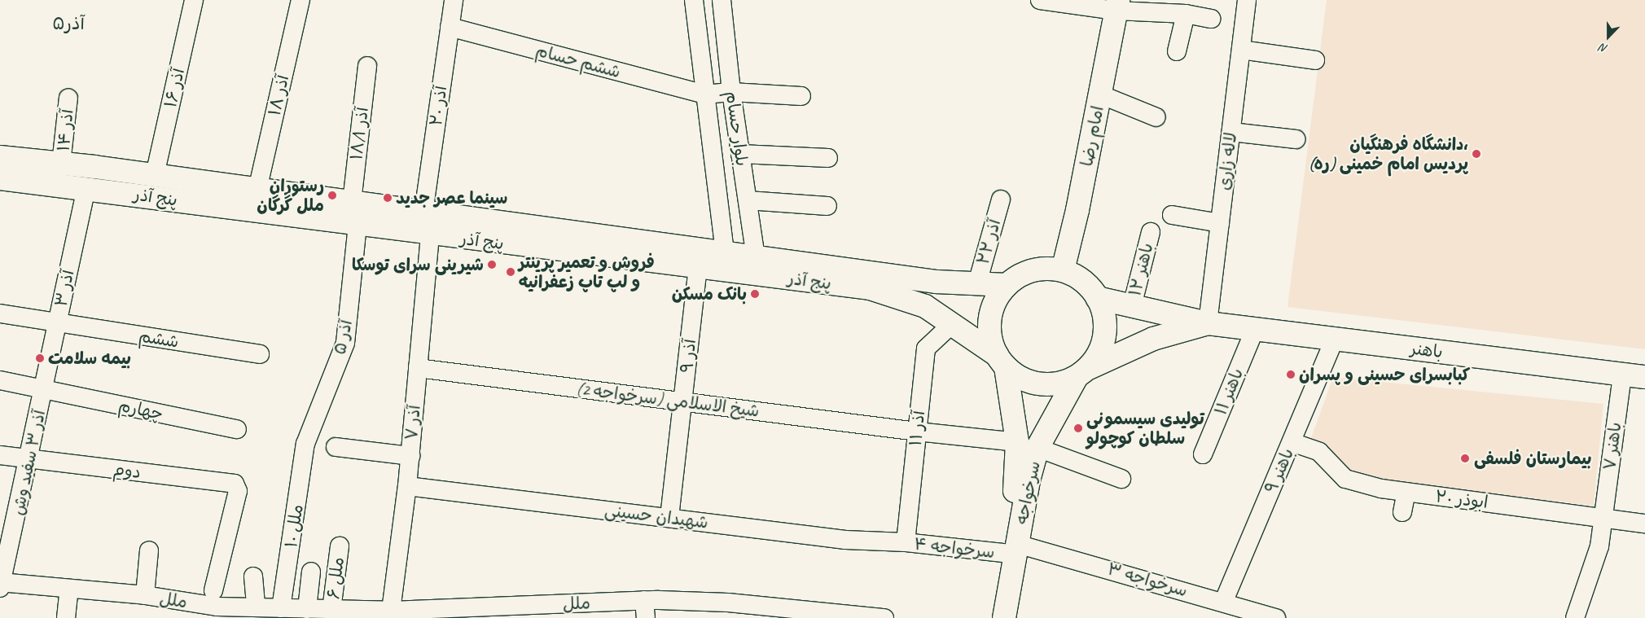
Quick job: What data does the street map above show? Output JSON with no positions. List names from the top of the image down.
{
  "streets": {
    "main road": [
      "امام رضا",
      "پنج آذر",
      "باهنر",
      "سرخواجه"
    ],
    "street": [
      "ششم حسام",
      "۱۶ آذر",
      "۱۸ آذر",
      "۲۰ آذر",
      "بلوار حسام",
      "۱۴ آذر",
      "۱۸/۱ آذر",
      "لاله زاری",
      "۲۲ آذر",
      "۱۲ باهنر",
      "۳ آذر",
      "آذر ۵",
      "ششم",
      "۹ آذر",
      "باهنر ۱۱",
      "شیخ الاسلامی (سرخواجه 2)",
      "چهارم",
      "آذر ۷",
      "آذر ۱۱",
      "باهنر ۷",
      "آذر ۳ سفید وش",
      "دوم",
      "۹ باهنر",
      "ابوذر ۲۰",
      "شهیدان حسینی",
      "۱۰ ملل",
      "سرخواجه ۴",
      "۶ ملل",
      "سرخواجه ۳",
      "ملل"
    ]
  },
  "crossings": [
    ["ششم حسام", "۲۰ آذر"],
    ["ششم حسام", "بلوار حسام"],
    ["۱۶ آذر", "پنج آذر"],
    ["۱۸ آذر", "پنج آذر"],
    ["۲۰ آذر", "پنج آذر"],
    ["بلوار حسام", "پنج آذر"],
    ["۱۴ آذر", "پنج آذر"],
    ["۱۸/۱ آذر", "پنج آذر"],
    ["امام رضا", "پنج آذر"],
    ["امام رضا", "باهنر"],
    ["امام رضا", "سرخواجه"],
    ["لاله زاری", "باهنر"],
    ["پنج آذر", "۲۲ آذر"],
    ["پنج آذر", "۳ آذر"],
    ["پنج آذر", "آذر ۵"],
    ["پنج آذر", "باهنر"],
    ["پنج آذر", "۹ آذر"],
    ["پنج آذر", "آذر ۷"],
    ["پنج آذر", "آذر ۱۱"],
    ["پنج آذر", "سرخواجه"],
    ["۱۲ باهنر", "باهنر"],
    ["۳ آذر", "ششم"],
    ["۳ آذر", "چهارم"],
    ["۳ آذر", "آذر ۳ سفید وش"],
    ["آذر ۵", "۱۰ ملل"],
    ["باهنر", "باهنر ۱۱"],
    ["باهنر", "باهنر ۷"],
    ["باهنر", "۹ باهنر"],
    ["باهنر", "سرخواجه"],
    ["۹ آذر", "شیخ الاسلامی (سرخواجه 2)"],
    ["۹ آذر", "شهیدان حسینی"],
    ["شیخ الاسلامی (سرخواجه 2)", "آذر ۷"],
    ["شیخ الاسلامی (سرخواجه 2)", "آذر ۱۱"],
    ["شیخ الاسلامی (سرخواجه 2)", "سرخواجه"],
    ["چهارم", "آذر ۳ سفید وش"],
    ["آذر ۷", "شهیدان حسینی"],
    ["آذر ۷", "ملل"],
    ["آذر ۱۱", "شهیدان حسینی"],
    ["آذر ۱۱", "سرخواجه ۴"],
    ["باهنر ۷", "ابوذر ۲۰"],
    ["آذر ۳ سفید وش", "دوم"],
    ["آذر ۳ سفید وش", "ملل"],
    ["۹ باهنر", "ابوذر ۲۰"],
    ["۹ باهنر", "سرخواجه ۳"],
    ["سرخواجه", "سرخواجه ۴"],
    ["سرخواجه", "سرخواجه ۳"],
    ["شهیدان حسینی", "سرخواجه ۴"],
    ["۱۰ ملل", "ملل"],
    ["سرخواجه ۴", "سرخواجه ۳"],
    ["۶ ملل", "ملل"]
  ],
  "districts": ["۵آذر"],
  "places": [
    "دانشگاه فرهنگیان، پردیس امام خمینی (ره)",
    "رستوران ملل گرگان",
    "سینما عصر جدید",
    "شیرینی سرای توسکا",
    "فروش و تعمیر پرینتر و لپ تاپ زعفرانیه",
    "بانک مسکن",
    "بیمه سلامت",
    "کبابسرای حسینی و پسران",
    "تولیدی سیسمونی سلطان کوچولو",
    "بیمارستان فلسفی"
  ],
  "north": "bottom"
}
